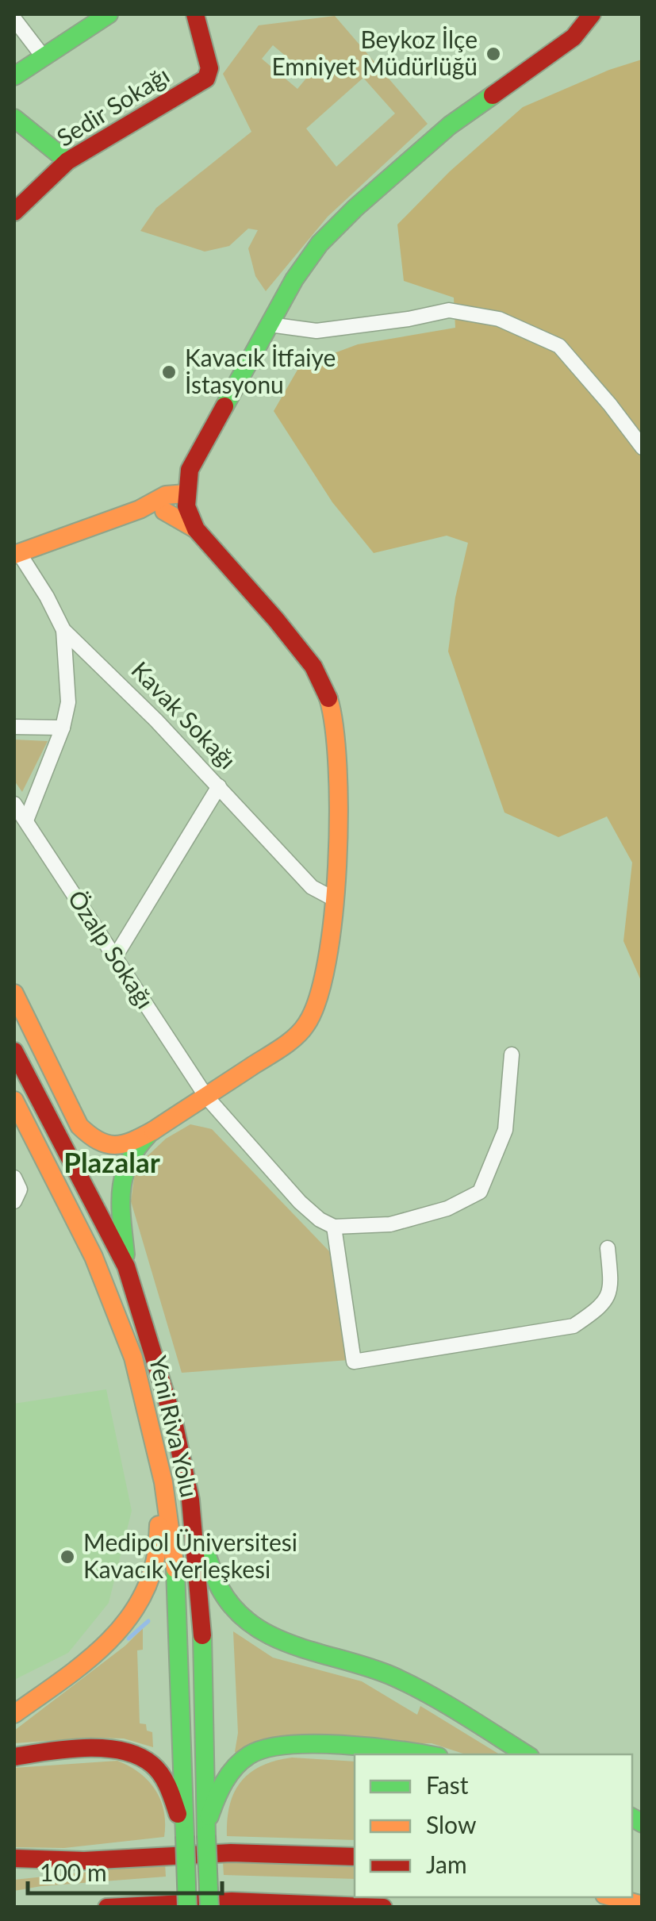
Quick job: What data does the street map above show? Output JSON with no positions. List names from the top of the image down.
{
  "streets": {
    "main road": ["Sedir Sokağı", "Yeni Riva Yolu"],
    "street": ["Kavak Sokağı", "Özalp Sokağı"]
  },
  "districts": ["Plazalar"],
  "places": ["Beykoz İlçe Emniyet Müdürlüğü", "Kavacık İtfaiye İstasyonu", "Medipol Üniversitesi Kavacık Yerleşkesi"],
  "legend": ["Fast", "Slow", "Jam"],
  "scale_bar": "100 m"
}
